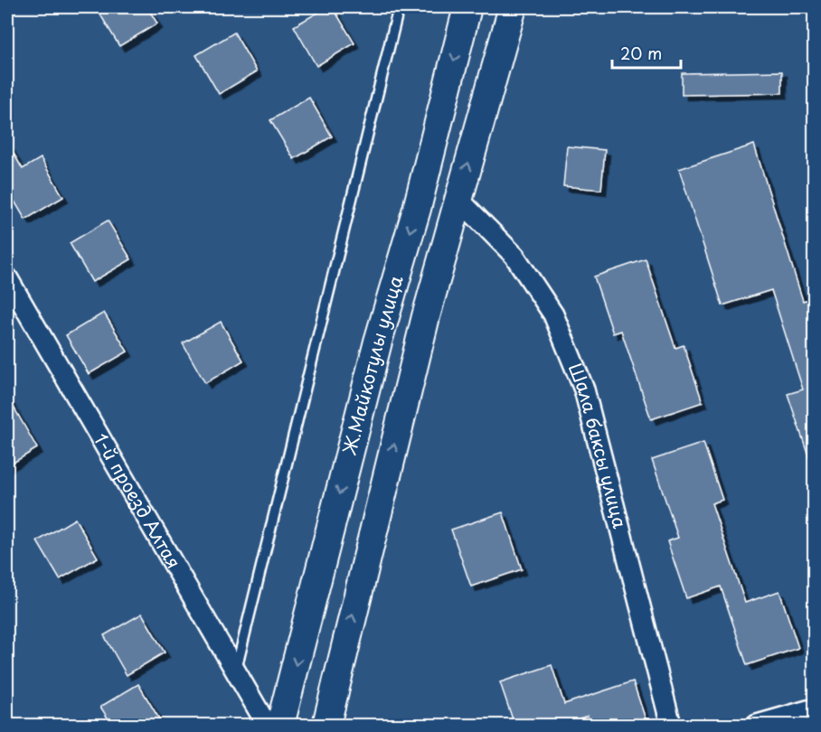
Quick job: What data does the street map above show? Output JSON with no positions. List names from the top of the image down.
{
  "streets": {
    "street": ["Ж.Майкотулы улица", "Шала баксы улица", "1-й проезд Алтая"]
  },
  "scale_bar": "20 m"
}
